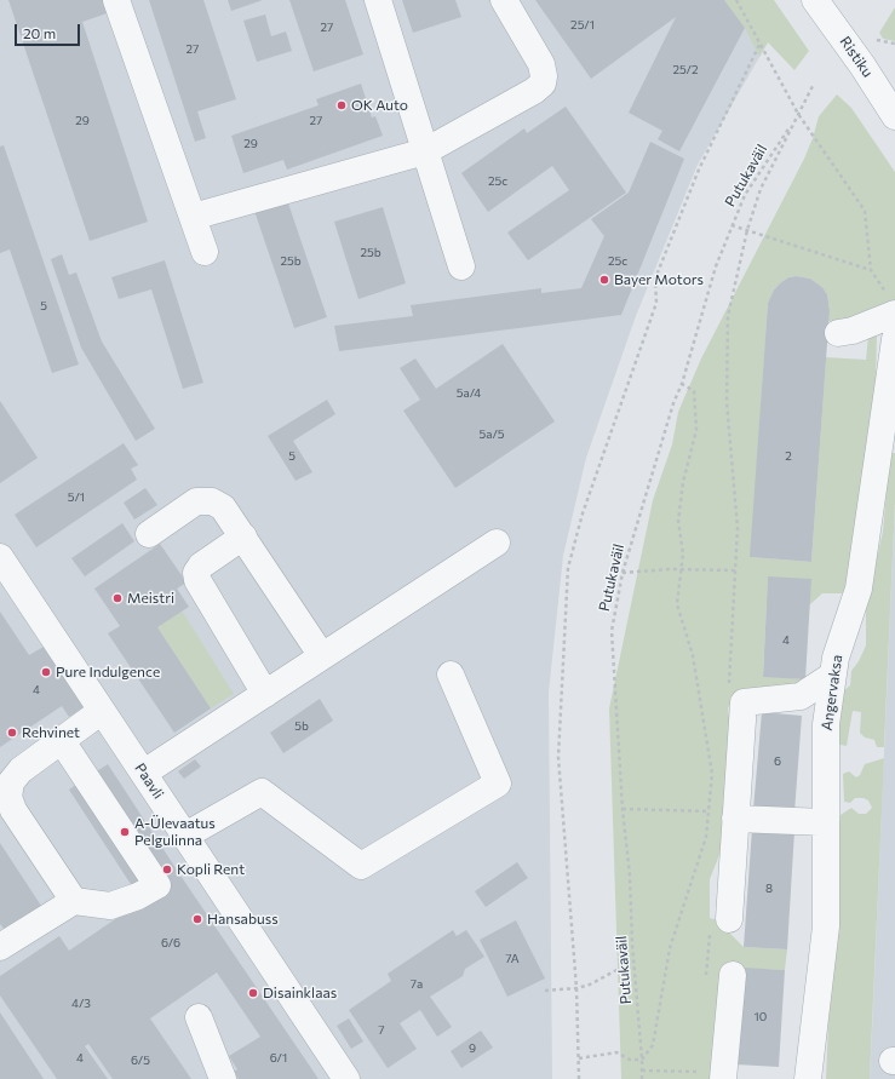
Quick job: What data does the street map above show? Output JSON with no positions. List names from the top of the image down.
{
  "streets": {
    "street": ["Ristiku", "Angervaksa", "Paavli"],
    "path": ["Putukaväil"]
  },
  "places": [
    "OK Auto",
    "Bayer Motors",
    "Meistri",
    "Pure Indulgence",
    "Rehvinet",
    "A-Ülevaatus Pelgulinna",
    "Kopli Rent",
    "Hansabuss",
    "Disainklaas"
  ],
  "house_numbers": [
    "25/1",
    "27",
    "27",
    "25/2",
    "29",
    "27",
    "29",
    "25c",
    "25b",
    "25b",
    "25c",
    "5",
    "5a/4",
    "5a/5",
    "5",
    "2",
    "5/1",
    "4",
    "4",
    "5b",
    "6",
    "8",
    "6/6",
    "7A",
    "7a",
    "4/3",
    "10",
    "7",
    "9",
    "4",
    "6/1",
    "6/5"
  ],
  "scale_bar": "20 m"
}
